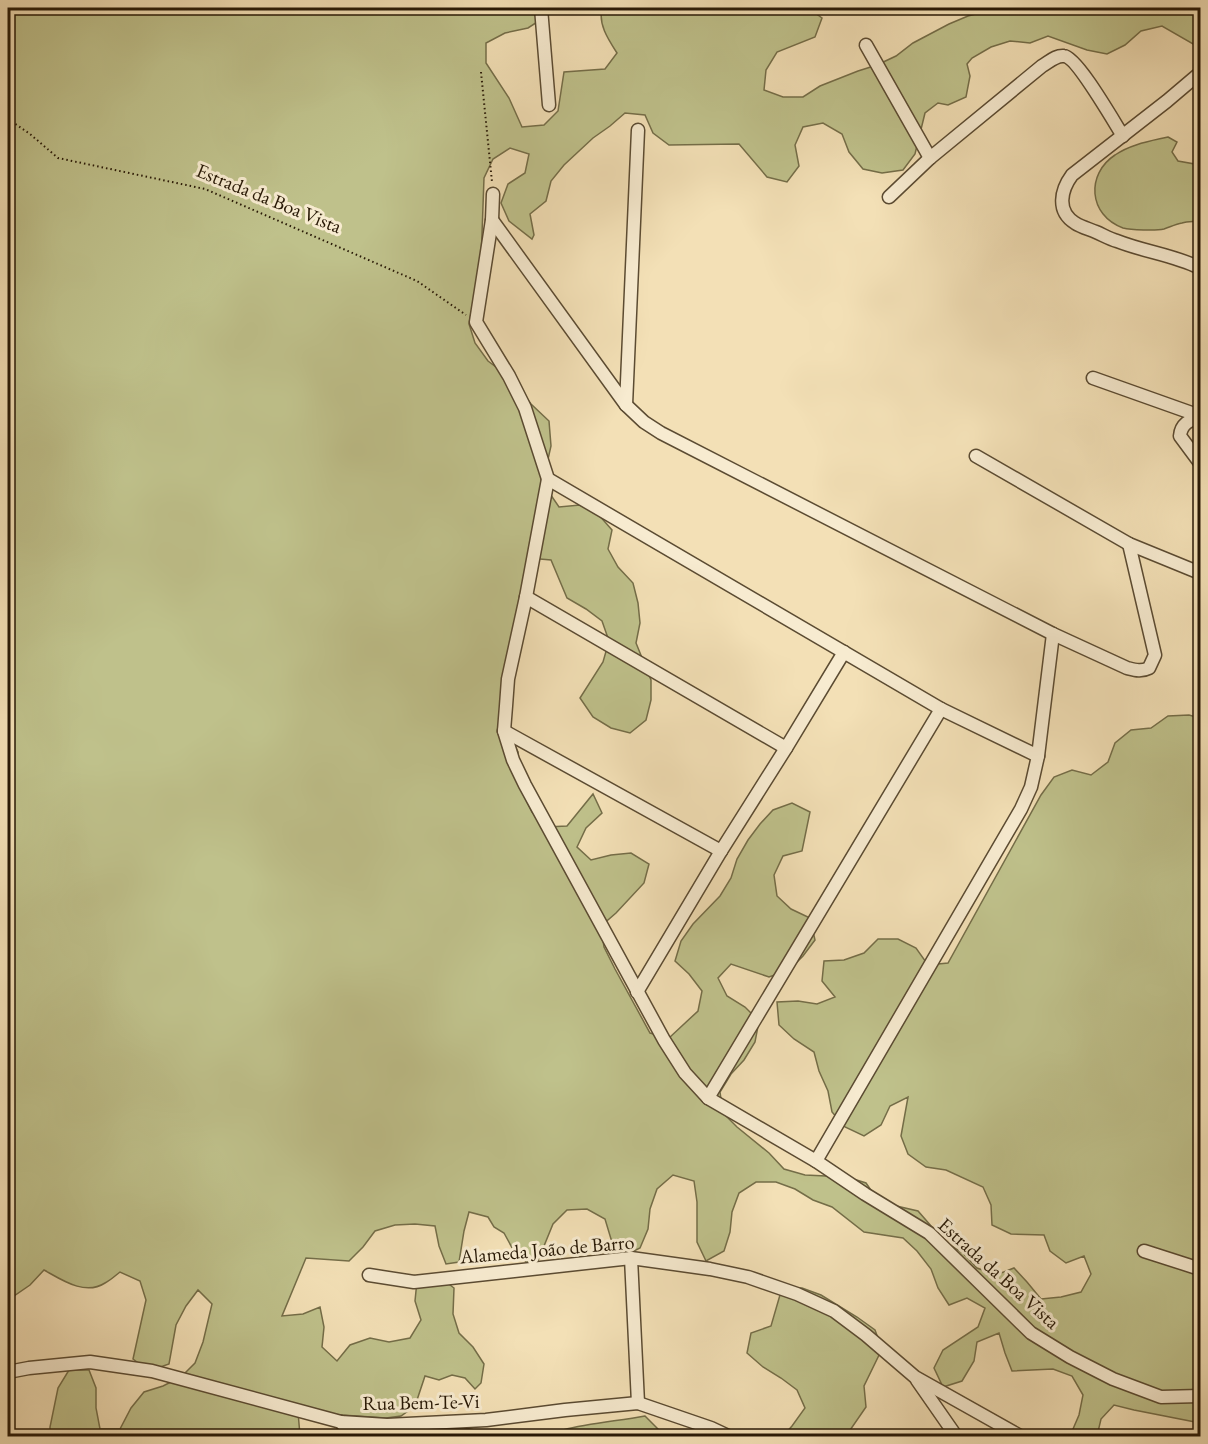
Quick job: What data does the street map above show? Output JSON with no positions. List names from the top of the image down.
{
  "streets": {
    "street": ["Estrada da Boa Vista", "Alameda João de Barro", "Rua Bem-Te-Vi"]
  }
}
